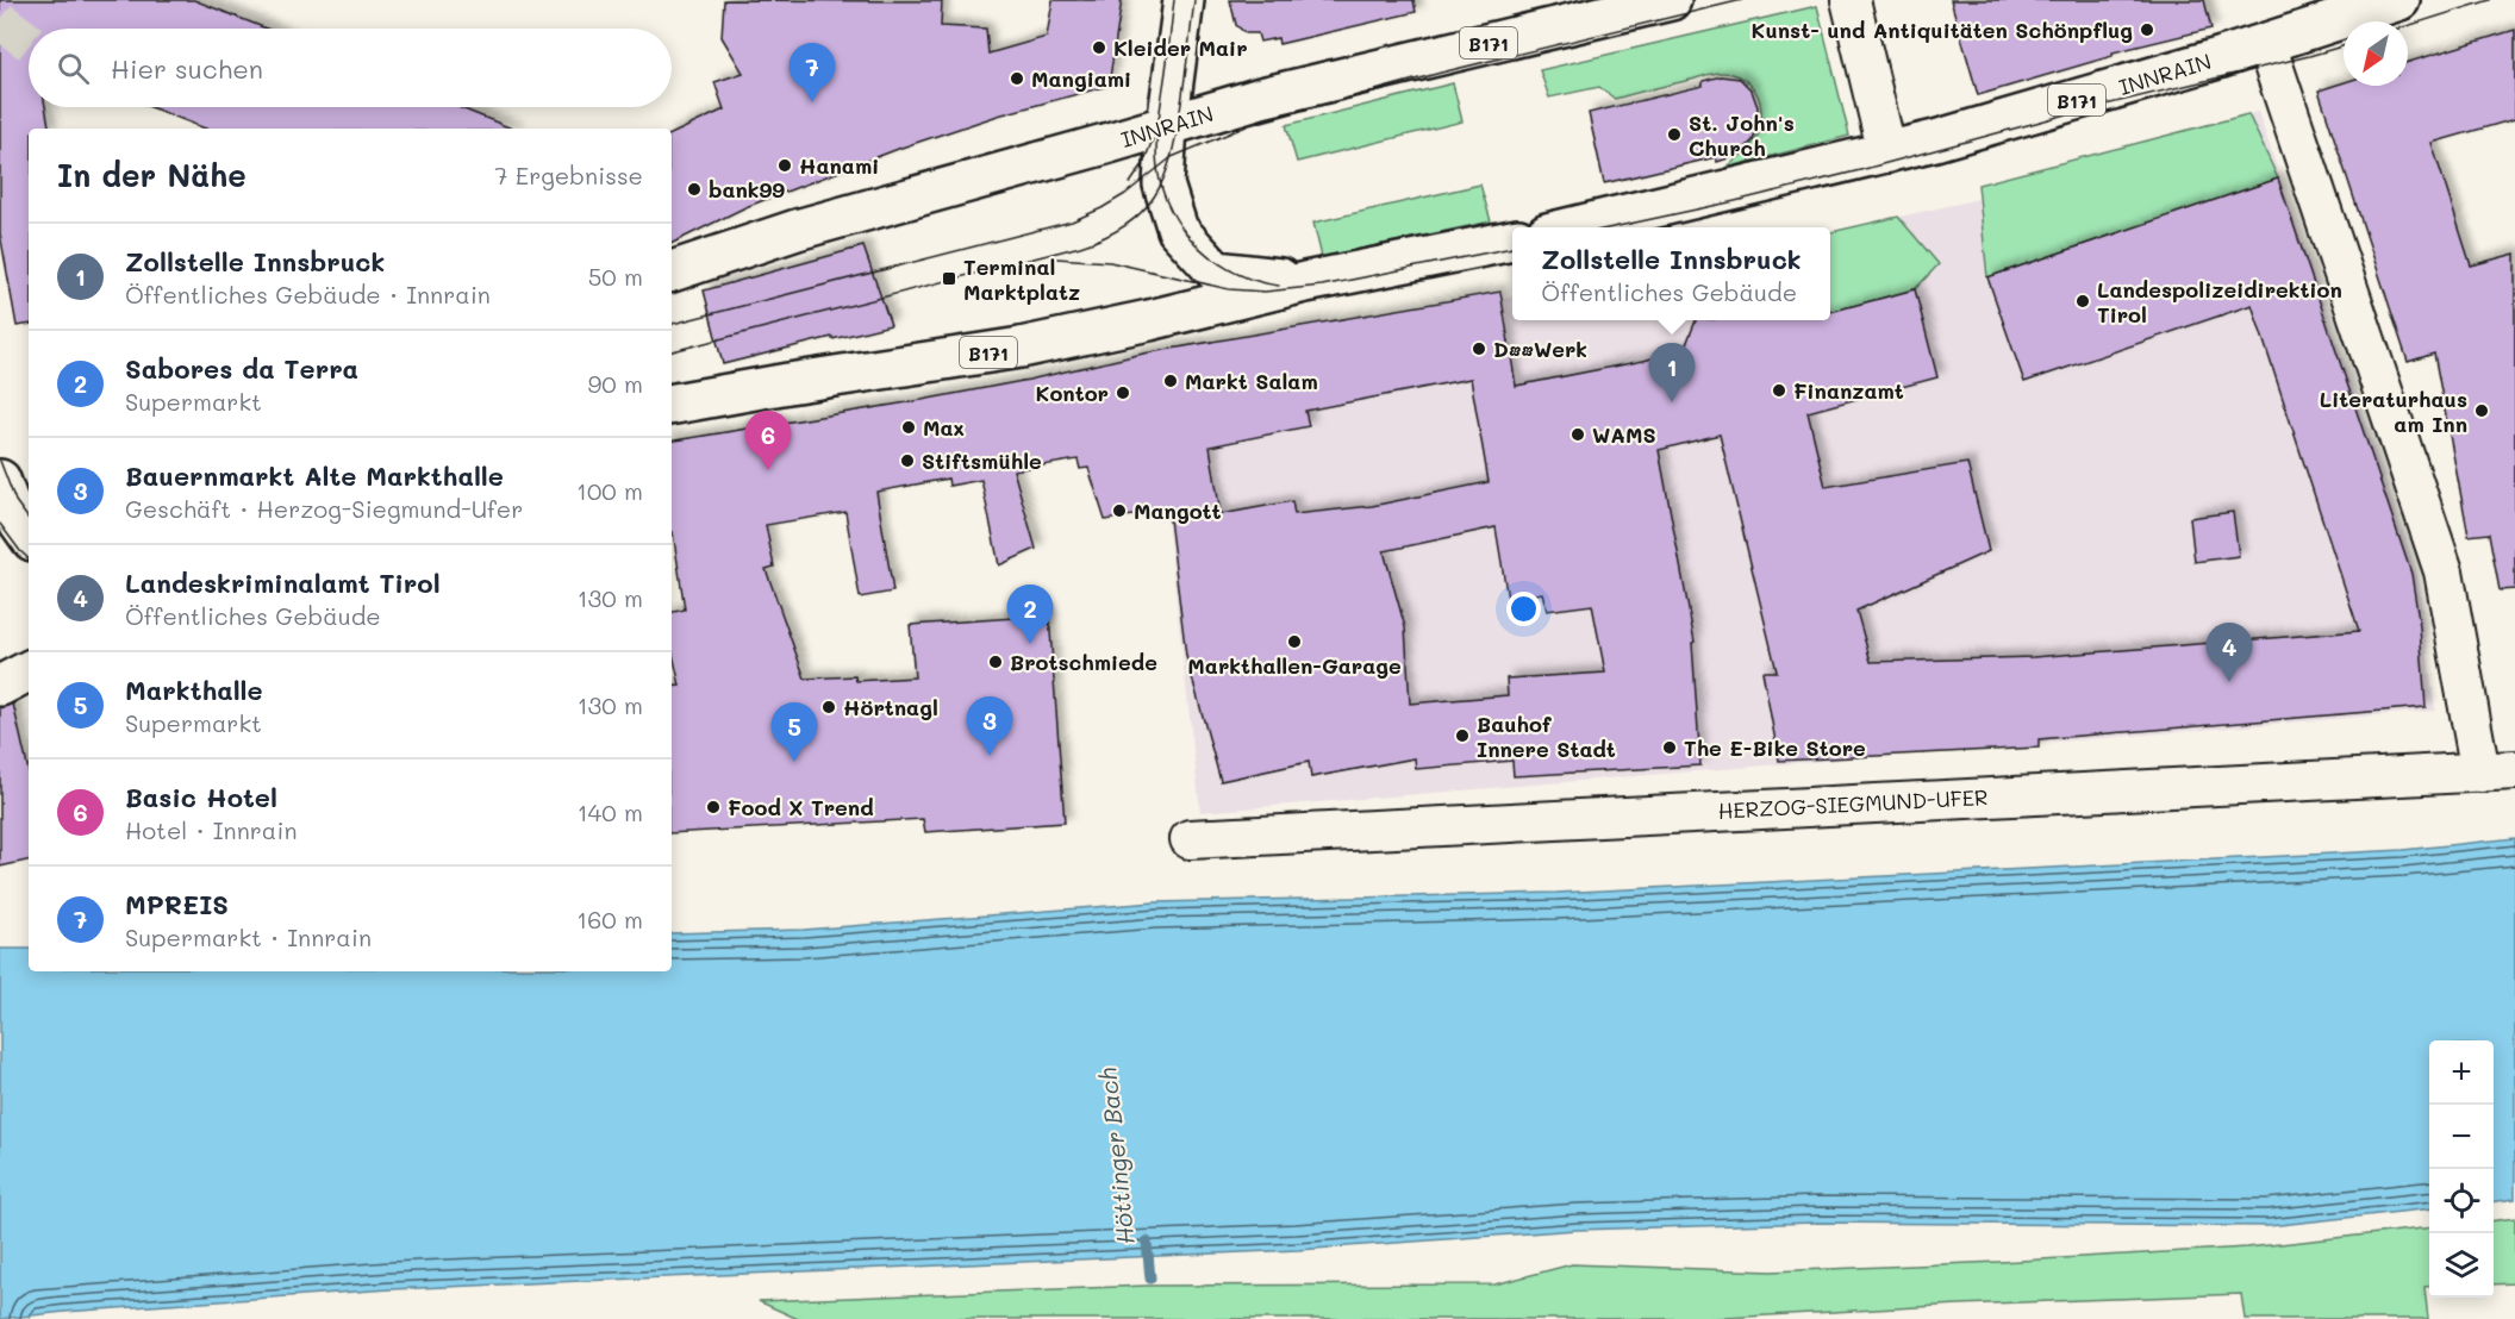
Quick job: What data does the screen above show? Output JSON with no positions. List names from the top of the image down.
{
  "streets": {
    "main road": ["B171", "INNRAIN"],
    "street": ["HERZOG-SIEGMUND-UFER"]
  },
  "water": ["Höttinger Bach"],
  "places": {
    "other": [
      "Kunst- und Antiquitäten Schönpflug",
      "Kleider Mair",
      "Mangiami",
      "St. John's Church",
      "Hanami",
      "bank99",
      "Landespolizeidirektion Tirol",
      "D••Werk",
      "Markt Salam",
      "Finanzamt",
      "Kontor",
      "Literaturhaus am Inn",
      "Max",
      "WAMS",
      "Stiftsmühle",
      "Mangott",
      "Markthallen-Garage",
      "Brotschmiede",
      "Hörtnagl",
      "Bauhof Innere Stadt",
      "The E-Bike Store",
      "Food X Trend"
    ],
    "transit": ["Terminal Marktplatz"]
  },
  "north": "bottom left",
  "page": {
    "search": "Hier suchen",
    "pins": [
      "7",
      "1",
      "6",
      "2",
      "4",
      "3",
      "5"
    ],
    "heading": ["In der Nähe", "7 Ergebnisse"],
    "list": [
      {
        "mark": "1",
        "name": "Zollstelle Innsbruck",
        "note": "Öffentliches Gebäude · Innrain",
        "value": "50 m"
      },
      {
        "mark": "2",
        "name": "Sabores da Terra",
        "note": "Supermarkt",
        "value": "90 m"
      },
      {
        "mark": "3",
        "name": "Bauernmarkt Alte Markthalle",
        "note": "Geschäft · Herzog-Siegmund-Ufer",
        "value": "100 m"
      },
      {
        "mark": "4",
        "name": "Landeskriminalamt Tirol",
        "note": "Öffentliches Gebäude",
        "value": "130 m"
      },
      {
        "mark": "5",
        "name": "Markthalle",
        "note": "Supermarkt",
        "value": "130 m"
      },
      {
        "mark": "6",
        "name": "Basic Hotel",
        "note": "Hotel · Innrain",
        "value": "140 m"
      },
      {
        "mark": "7",
        "name": "MPREIS",
        "note": "Supermarkt · Innrain",
        "value": "160 m"
      }
    ],
    "popup": ["Zollstelle Innsbruck", "Öffentliches Gebäude"],
    "map_buttons": ["+", "−"]
  }
}
